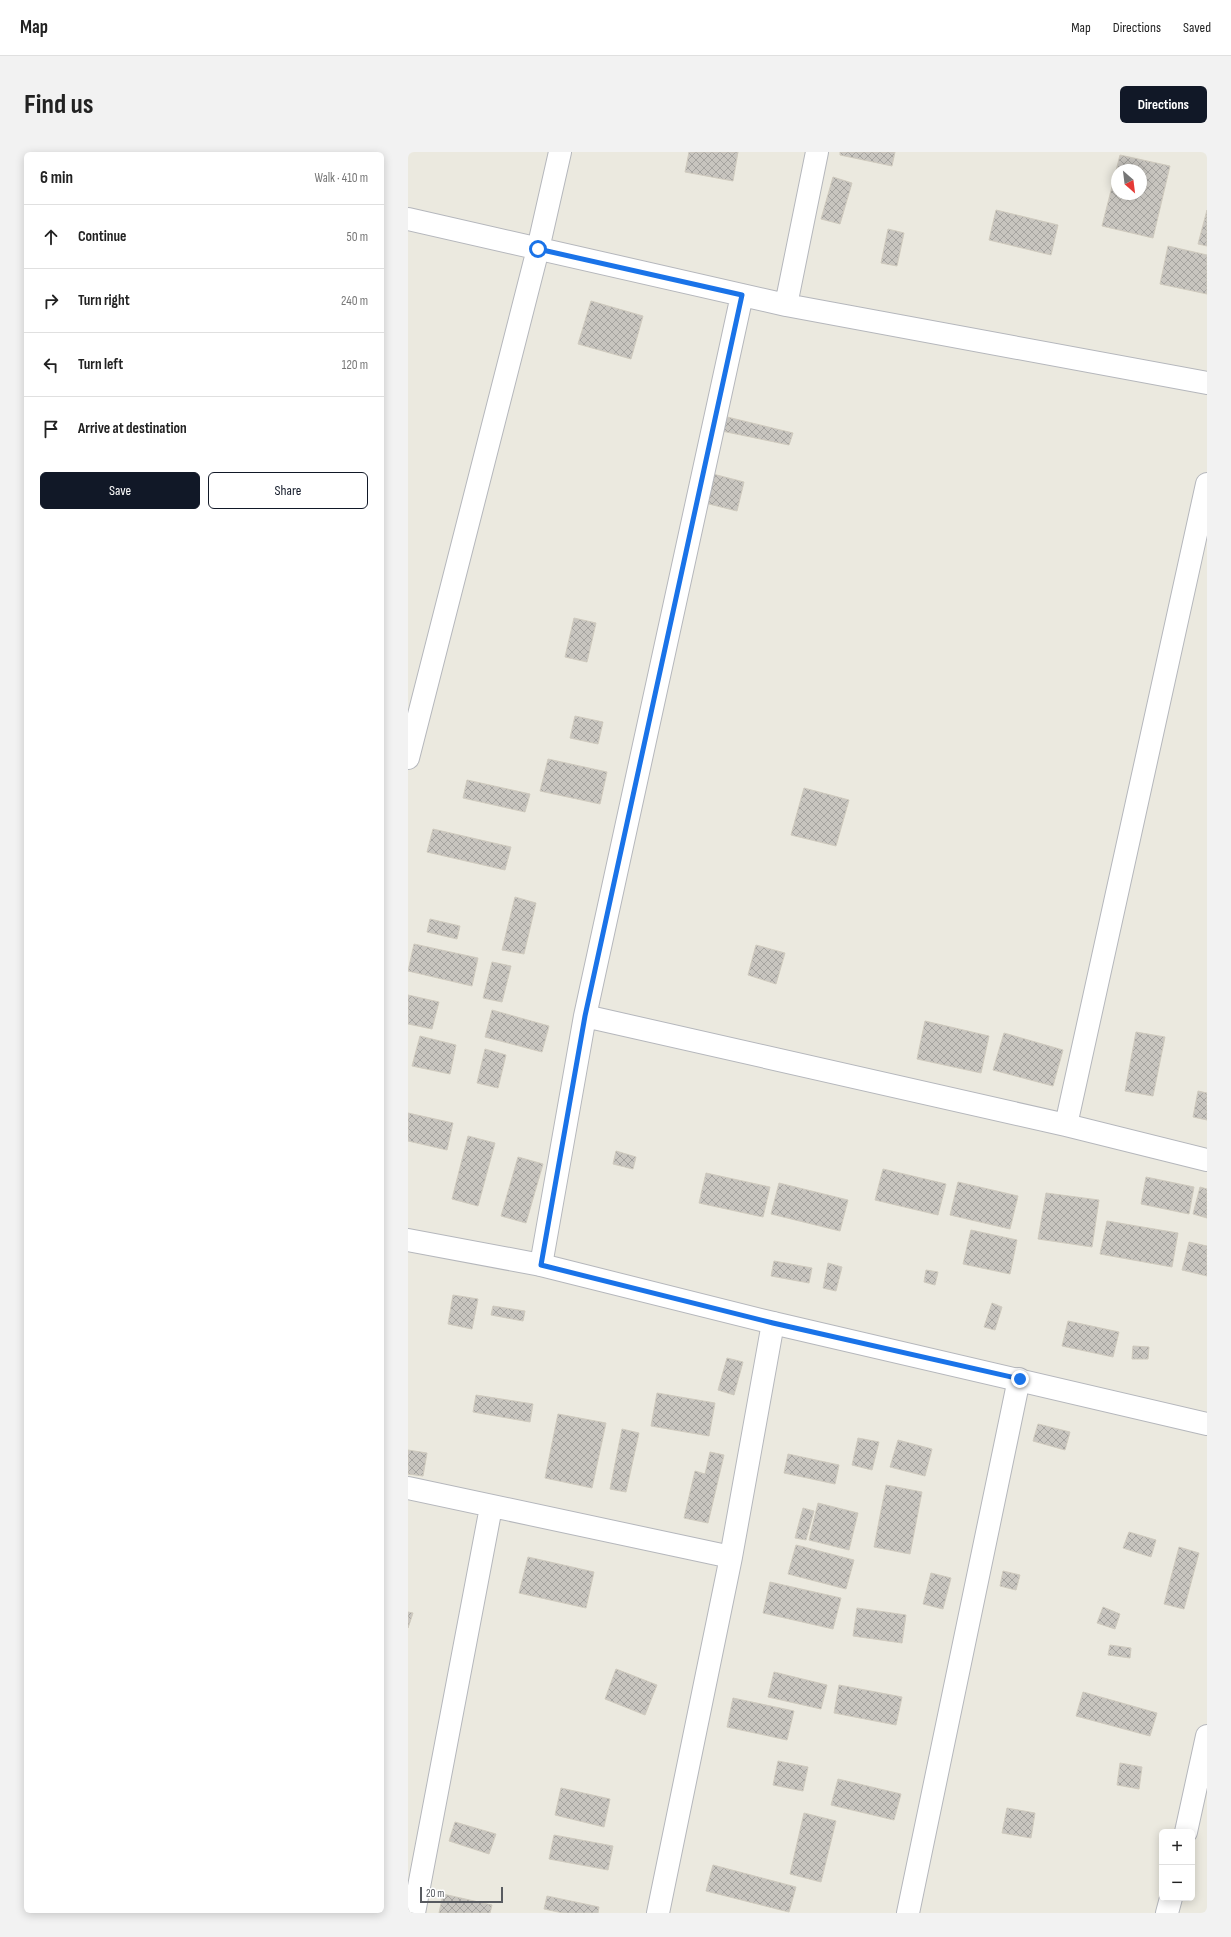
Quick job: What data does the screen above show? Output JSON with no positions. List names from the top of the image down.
{
  "scale_bar": "20 m",
  "north": "bottom right",
  "page": {
    "header": "Map",
    "nav": ["Map", "Directions", "Saved"],
    "buttons": [
      "Directions",
      ["Save", "Share"]
    ],
    "title": "Find us",
    "heading": ["6 min", "Walk · 410 m"],
    "list": [
      ["Continue", "50 m"],
      ["Turn right", "240 m"],
      ["Turn left", "120 m"],
      "Arrive at destination"
    ],
    "map_buttons": ["+", "−"],
    "scale": "20 m"
  }
}
